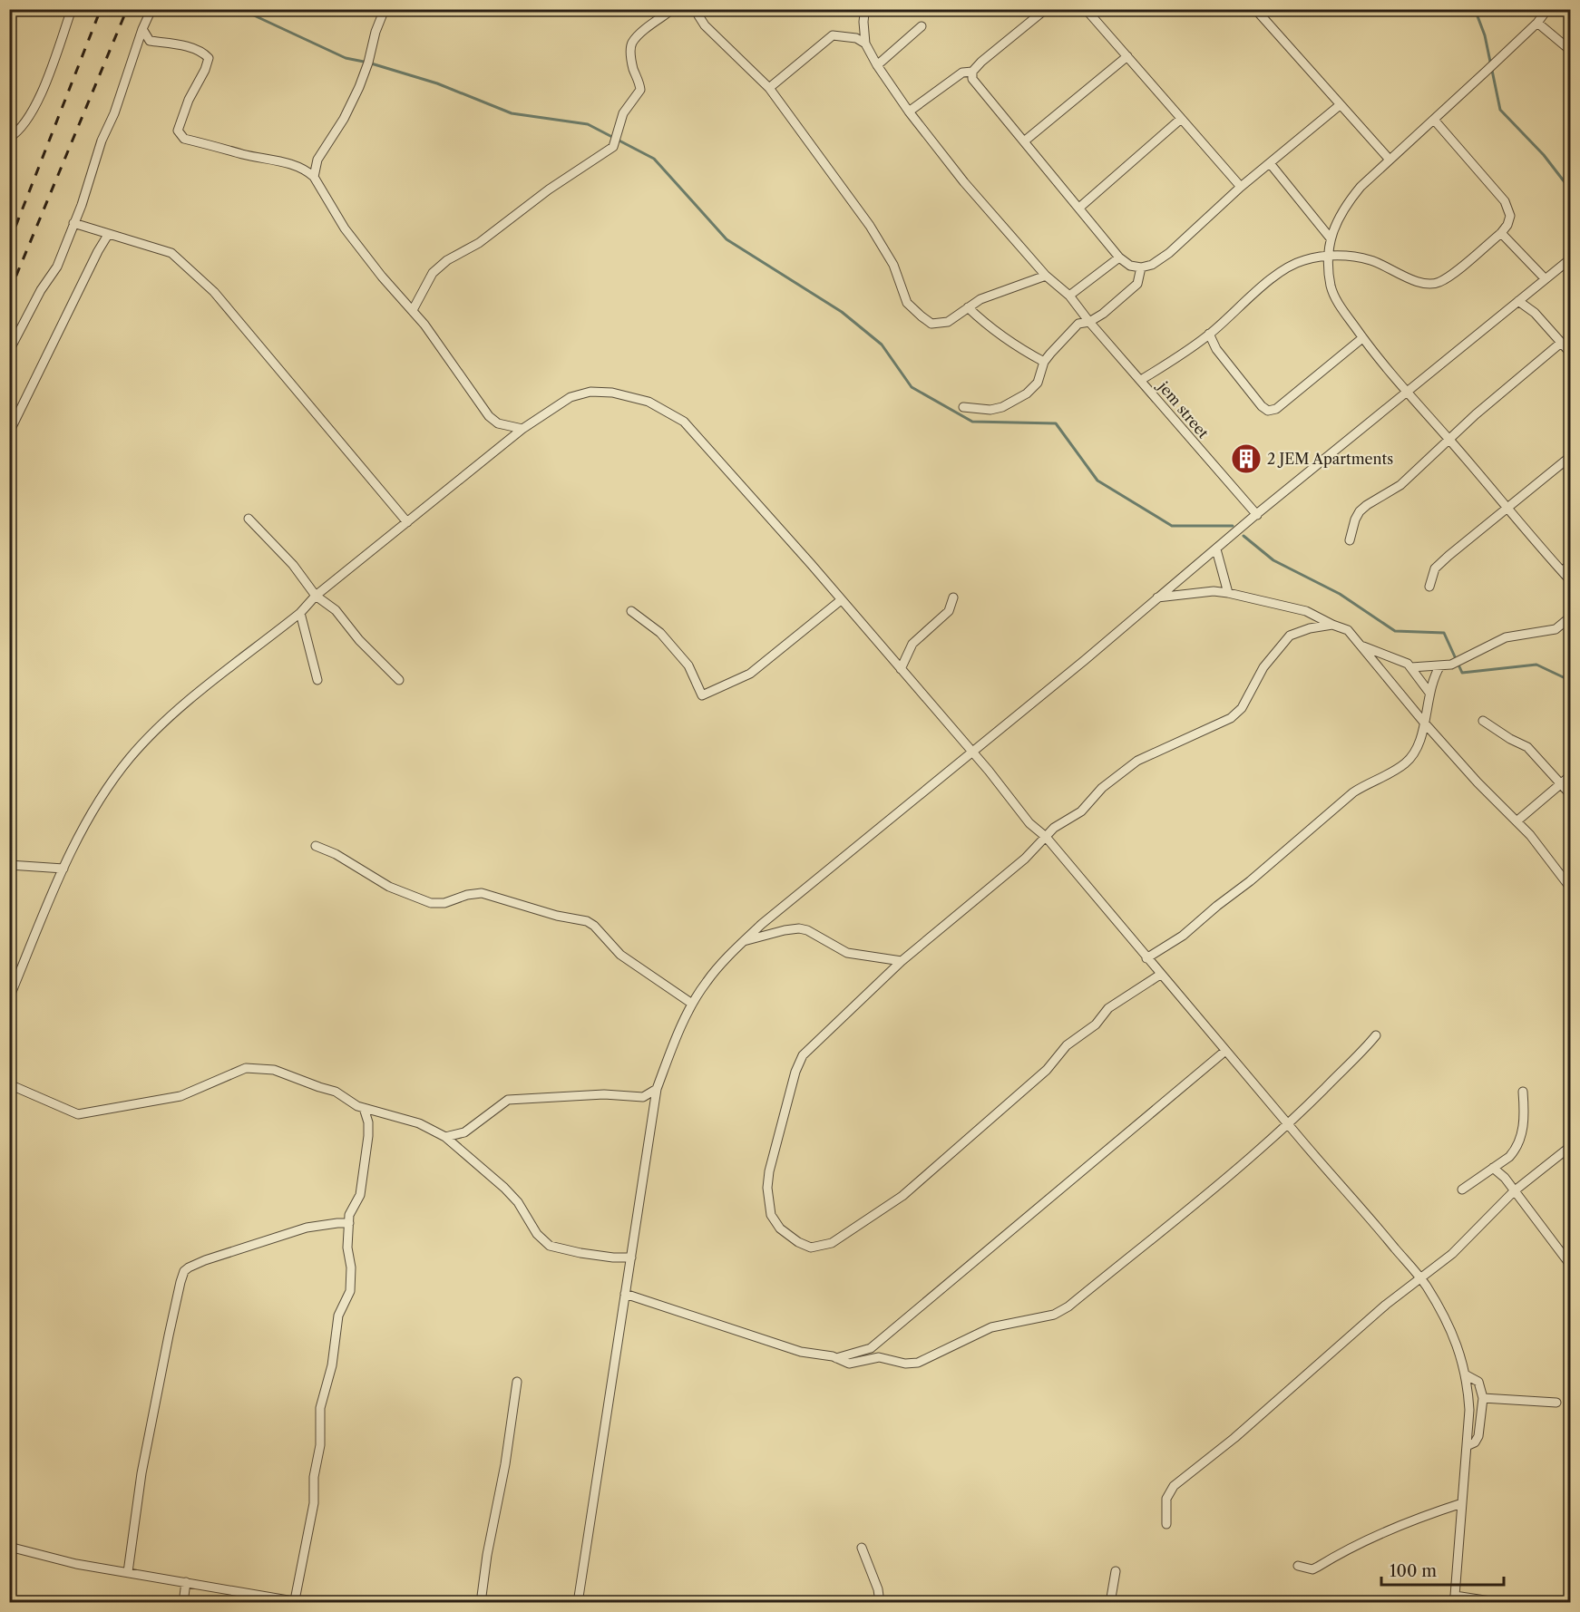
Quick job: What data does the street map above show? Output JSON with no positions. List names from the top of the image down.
{
  "streets": {
    "street": ["jem street"]
  },
  "places": {
    "building": ["2 JEM Apartments"]
  },
  "scale_bar": "100 m"
}
